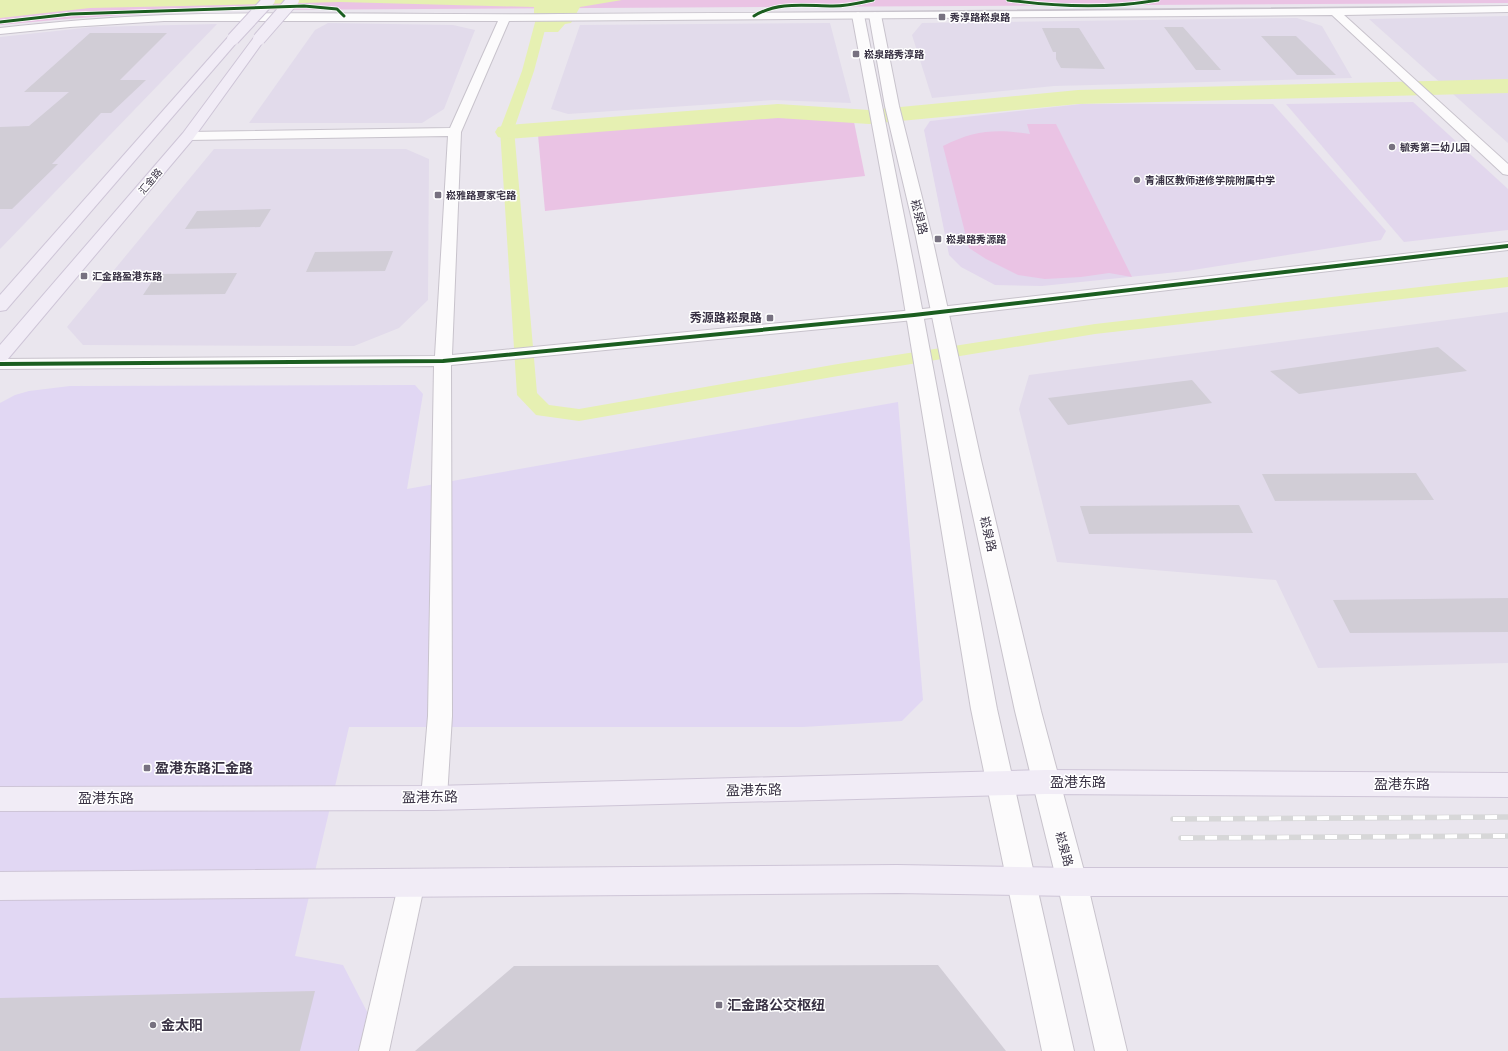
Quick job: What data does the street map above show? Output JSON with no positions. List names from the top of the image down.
{
  "streets": {
    "main road": ["汇金路", "盈港东路"],
    "street": ["崧泉路"]
  },
  "crossings": [
    ["崧泉路", "盈港东路"]
  ],
  "places": {
    "transit": [
      "秀淳路崧泉路",
      "崧泉路秀淳路",
      "崧雅路夏家宅路",
      "崧泉路秀源路",
      "汇金路盈港东路",
      "秀源路崧泉路",
      "盈港东路汇金路",
      "汇金路公交枢纽"
    ],
    "other": ["毓秀第二幼儿园", "青浦区教师进修学院附属中学", "金太阳"]
  }
}
